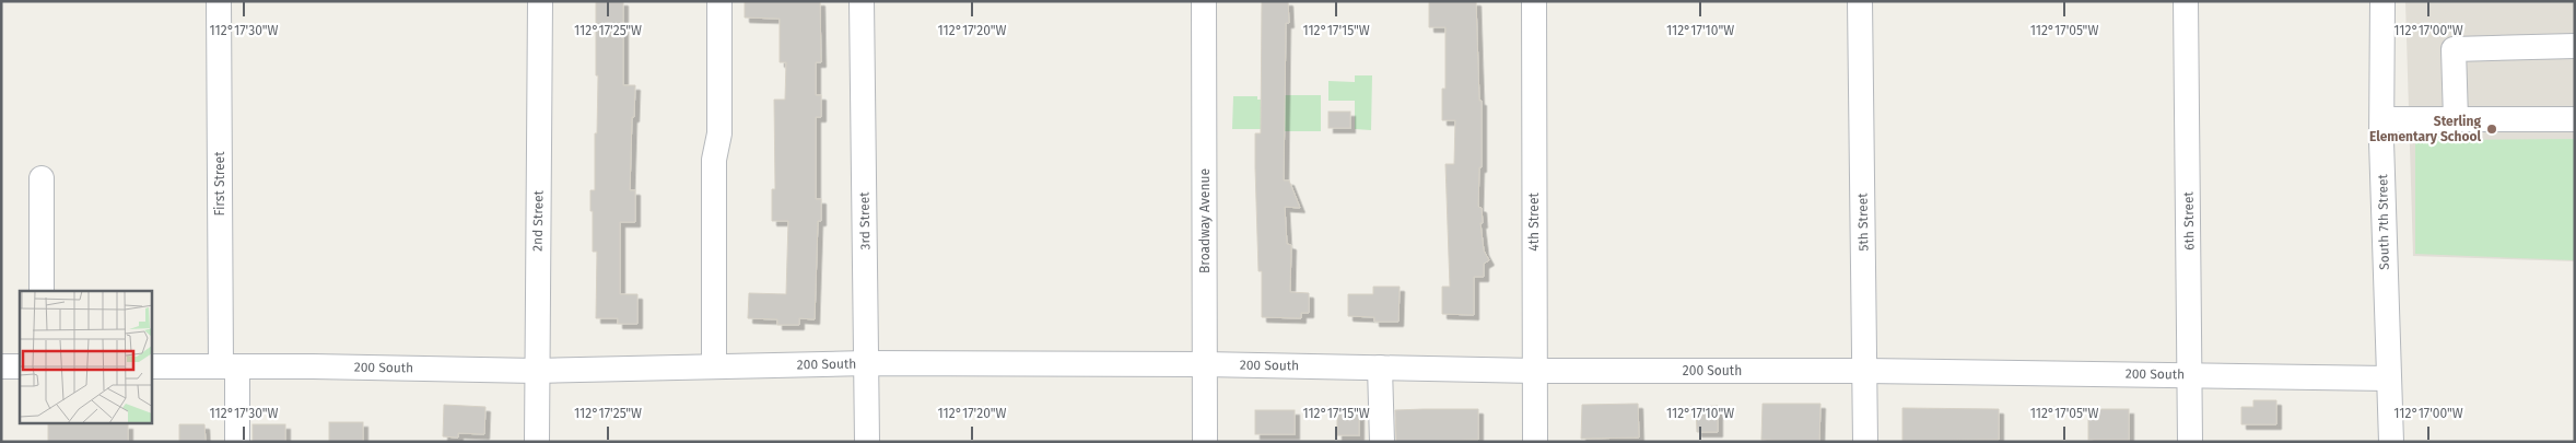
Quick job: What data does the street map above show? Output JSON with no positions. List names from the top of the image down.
{
  "streets": {
    "street": [
      "First Street",
      "2nd Street",
      "3rd Street",
      "Broadway Avenue",
      "6th Street",
      "4th Street",
      "5th Street",
      "South 7th Street",
      "200 South"
    ]
  },
  "crossings": [
    ["First Street", "200 South"],
    ["2nd Street", "200 South"],
    ["3rd Street", "200 South"],
    ["Broadway Avenue", "200 South"],
    ["6th Street", "200 South"],
    ["4th Street", "200 South"],
    ["5th Street", "200 South"],
    ["South 7th Street", "200 South"]
  ],
  "places": ["Sterling Elementary School"],
  "coordinates": [
    "112°17'30\"W",
    "112°17'25\"W",
    "112°17'20\"W",
    "112°17'15\"W",
    "112°17'10\"W",
    "112°17'05\"W",
    "112°17'00\"W"
  ]
}
